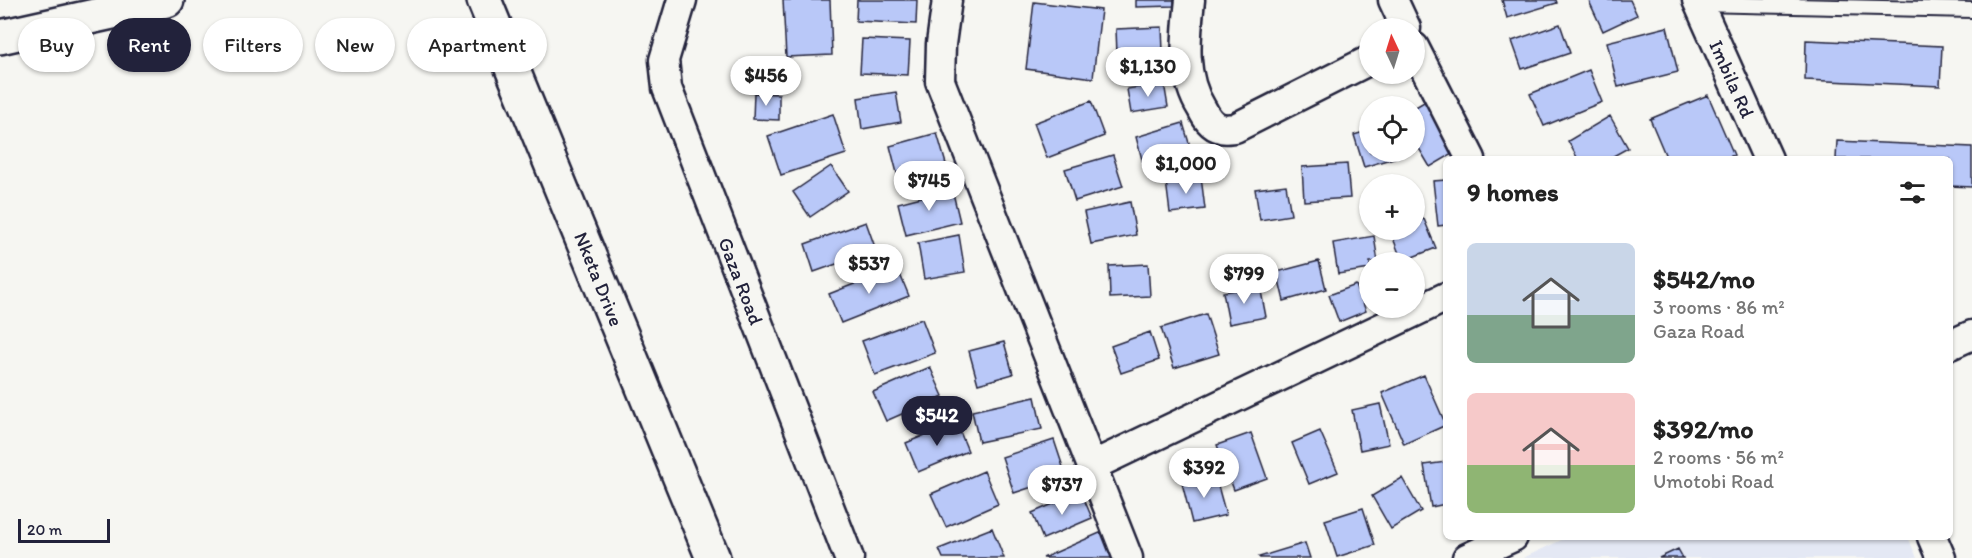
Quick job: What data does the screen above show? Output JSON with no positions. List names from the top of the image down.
{
  "streets": {
    "street": ["Imbila Rd", "Nketa Drive", "Gaza Road"]
  },
  "scale_bar": "20 m",
  "north": "top",
  "page": {
    "map_buttons": ["+", "−"],
    "chip": [
      "Buy",
      "Rent",
      "Filters",
      "New",
      "Apartment"
    ],
    "price": [
      "$1,130",
      "$456",
      "$1,000",
      "$745",
      "$537",
      "$799",
      "$542",
      "$392",
      "$737"
    ],
    "heading": "9 homes",
    "list": [
      {
        "name": "$542/mo",
        "note": "3 rooms · 86 m² · Gaza Road"
      },
      {
        "name": "$392/mo",
        "note": "2 rooms · 56 m² · Umotobi Road"
      }
    ],
    "scale": "20 m"
  }
}
